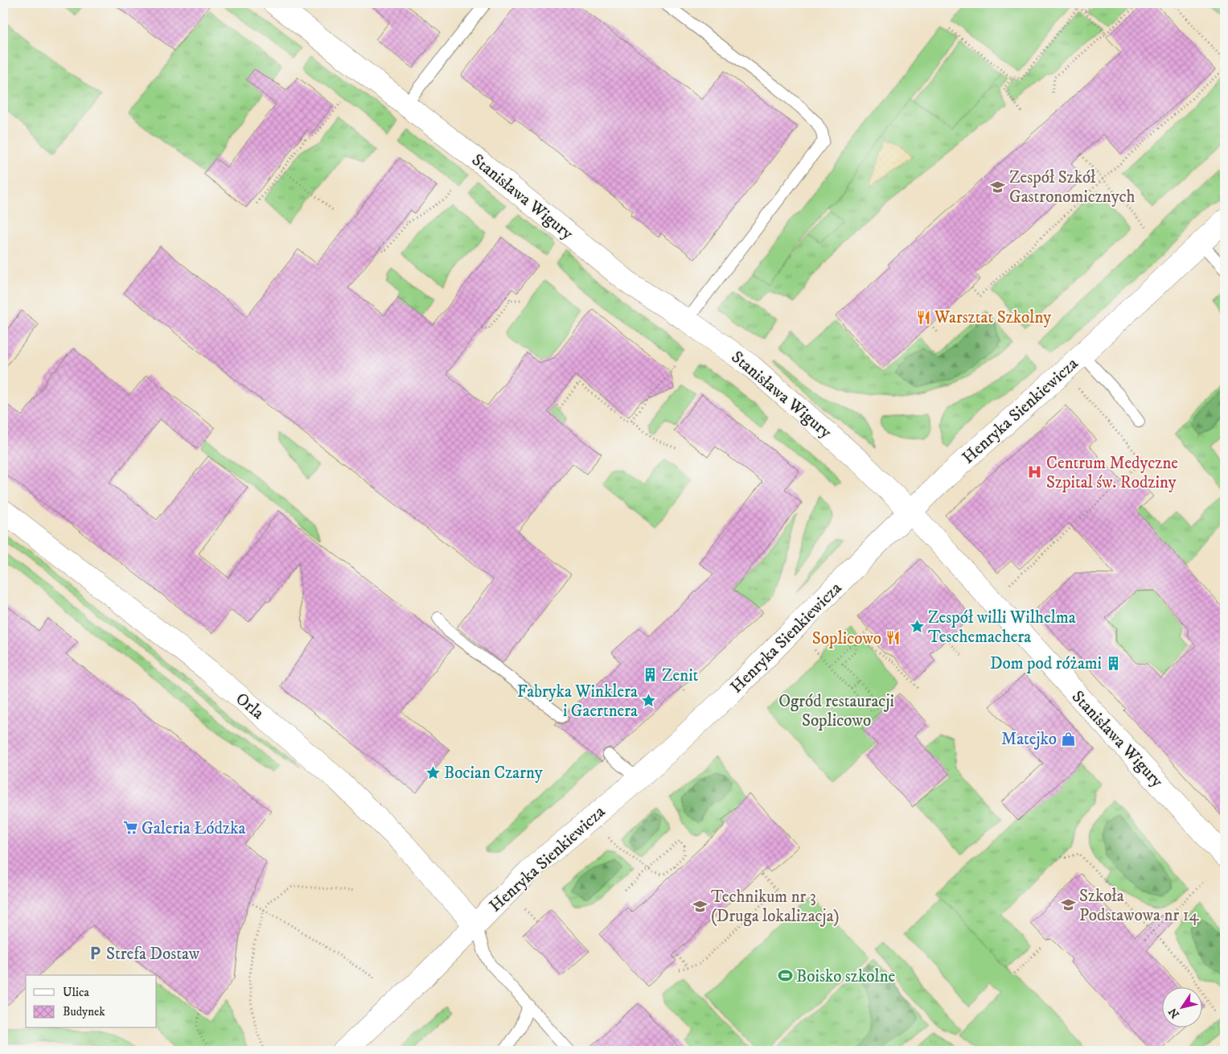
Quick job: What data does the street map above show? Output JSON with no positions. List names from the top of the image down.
{
  "streets": {
    "street": ["Stanisława Wigury", "Henryka Sienkiewicza", "Orla"]
  },
  "crossings": [
    ["Stanisława Wigury", "Henryka Sienkiewicza"],
    ["Henryka Sienkiewicza", "Orla"]
  ],
  "parks": ["Ogród restauracji Soplicowo"],
  "places": {
    "school or university": ["Zespół Szkół Gastronomicznych", "Szkoła Podstawowa nr 14", "Technikum nr 3 (Druga lokalizacja)"],
    "restaurant": ["Warsztat Szkolny", "Soplicowo"],
    "hospital": ["Centrum Medyczne Szpital św. Rodziny"],
    "place": ["Zespół willi Wilhelma Teschemachera", "Fabryka Winklera i Gaertnera", "Bocian Czarny"],
    "building": ["Dom pod różami", "Zenit"],
    "shop": ["Matejko"],
    "supermarket": ["Galeria Łódzka"],
    "parking": ["Strefa Dostaw"],
    "sports": ["Boisko szkolne"]
  },
  "legend": ["Ulica", "Budynek"],
  "north": "bottom left"
}
